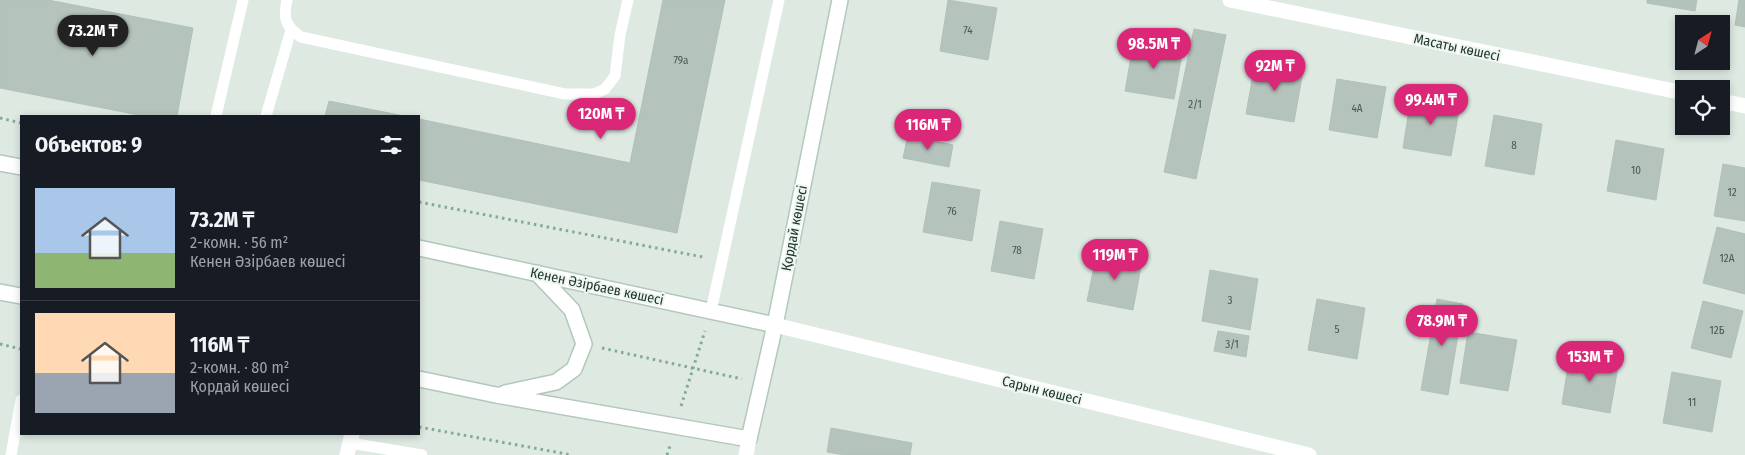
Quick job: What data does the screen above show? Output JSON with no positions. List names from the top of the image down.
{
  "streets": {
    "street": [
      "Масаты көшесі",
      "Қордай көшесі",
      "Кенен Әзірбаев көшесі",
      "Сарын көшесі"
    ]
  },
  "crossings": [
    ["Қордай көшесі", "Кенен Әзірбаев көшесі"],
    ["Қордай көшесі", "Сарын көшесі"],
    ["Кенен Әзірбаев көшесі", "Сарын көшесі"]
  ],
  "house_numbers": [
    "74",
    "79а",
    "2/1",
    "4А",
    "8",
    "10",
    "12",
    "76",
    "78",
    "12А",
    "3",
    "5",
    "12Б",
    "3/1",
    "11"
  ],
  "north": "top right",
  "page": {
    "price": [
      "73.2M ₸",
      "98.5M ₸",
      "92M ₸",
      "99.4M ₸",
      "120M ₸",
      "116M ₸",
      "119M ₸",
      "78.9M ₸",
      "153M ₸"
    ],
    "heading": "Объектов: 9",
    "list": [
      {
        "name": "73.2M ₸",
        "note": "2-комн. · 56 m² · Кенен Әзірбаев көшесі"
      },
      {
        "name": "116M ₸",
        "note": "2-комн. · 80 m² · Қордай көшесі"
      }
    ]
  }
}
